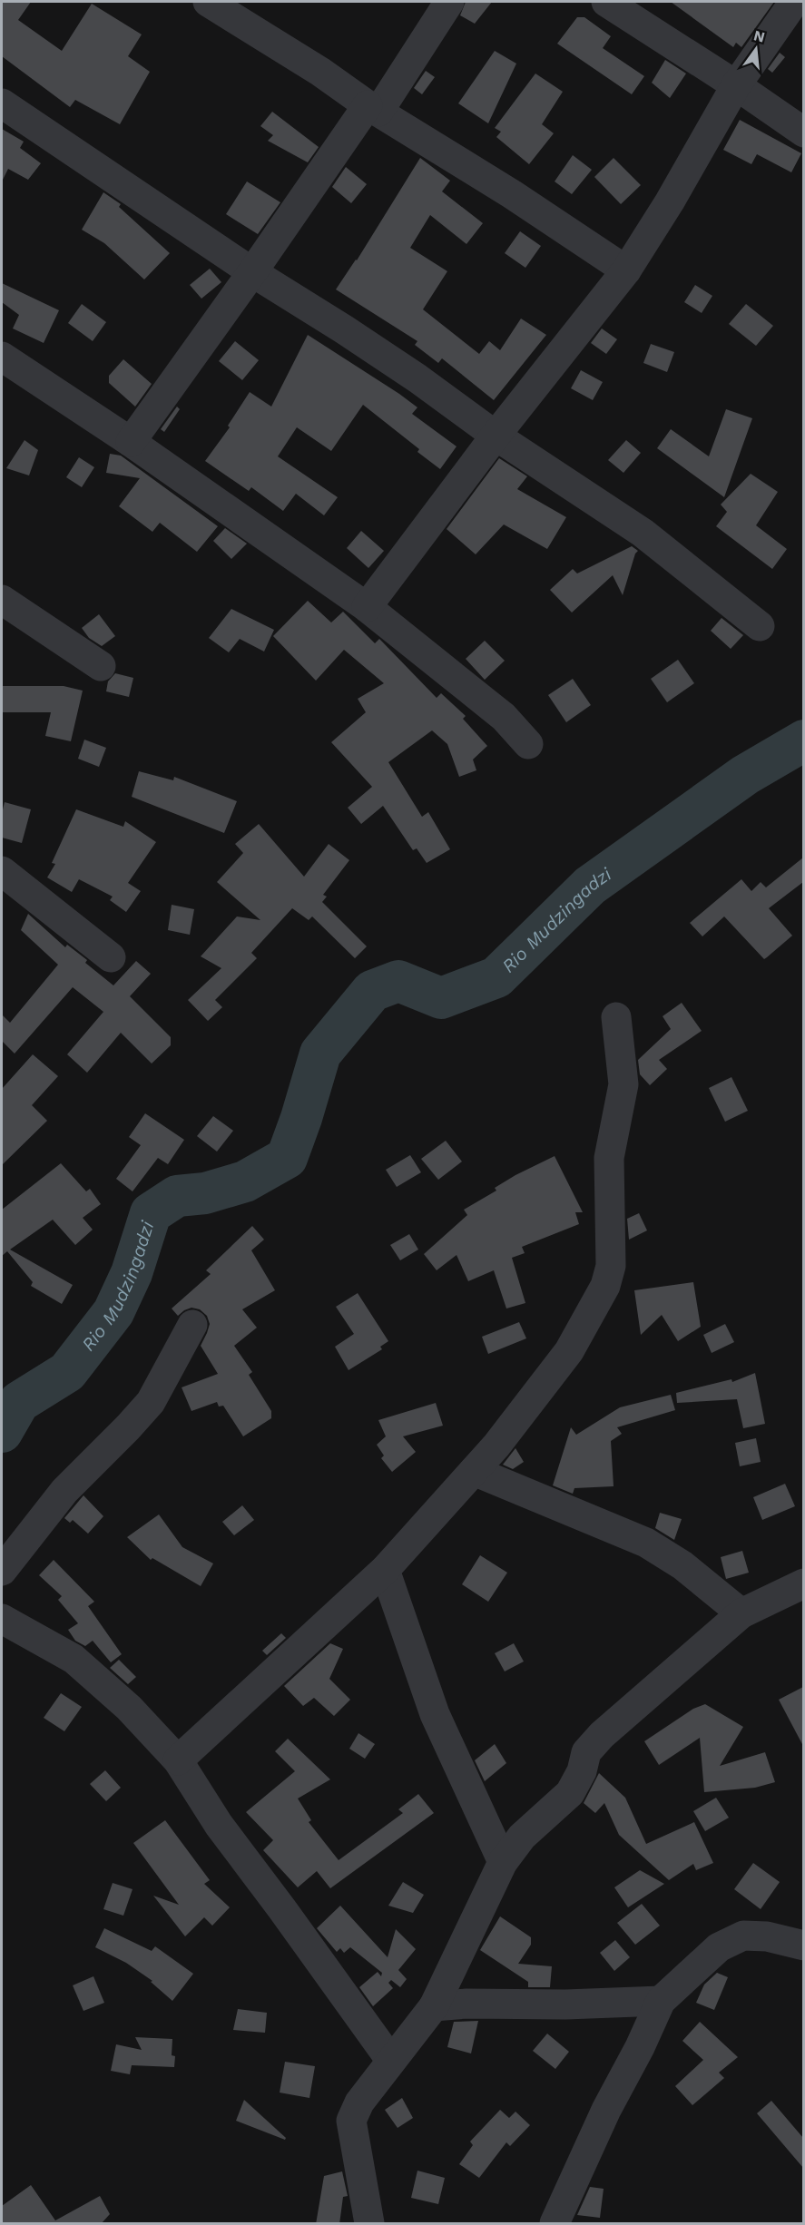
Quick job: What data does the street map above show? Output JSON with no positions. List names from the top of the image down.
{
  "water": ["Rio Mudzingadzi"],
  "north": "top"
}
